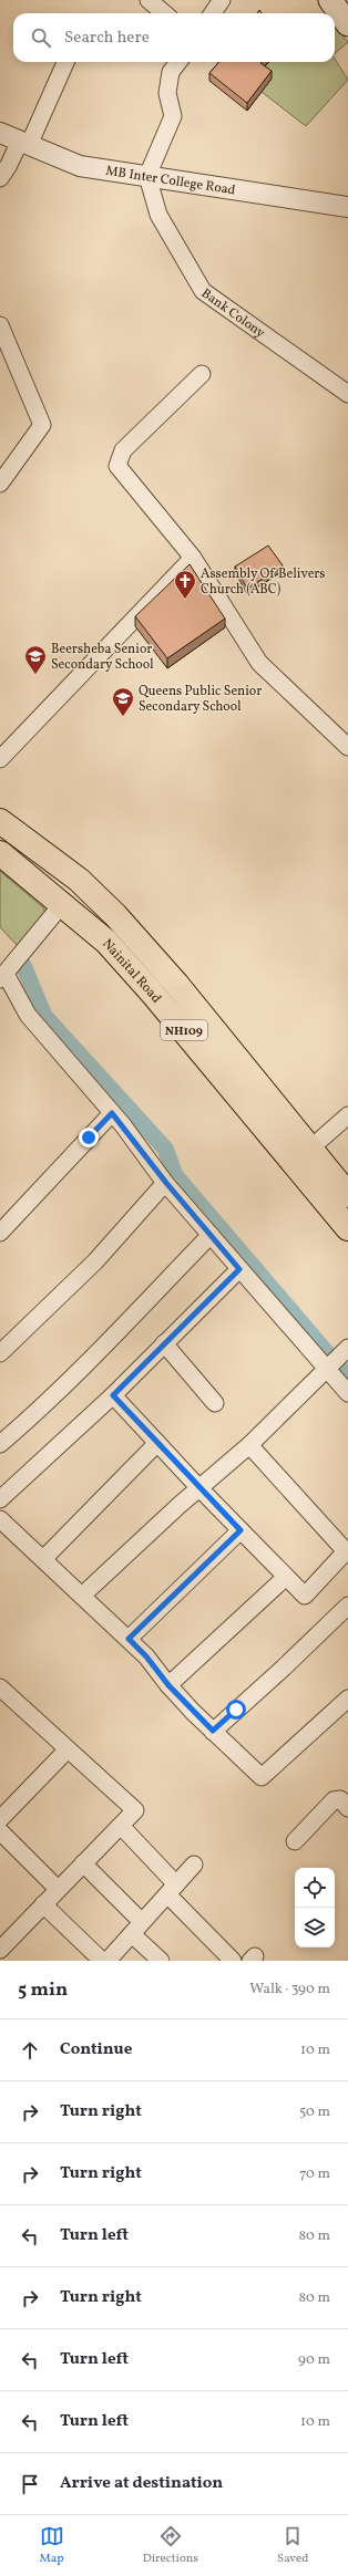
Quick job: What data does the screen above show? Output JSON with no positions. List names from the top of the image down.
{
  "streets": {
    "highway": ["Nainital Road", "NH109"],
    "street": ["MB Inter College Road", "Bank Colony"]
  },
  "crossings": [
    ["MB Inter College Road", "Bank Colony"]
  ],
  "places": {
    "church": ["Assembly Of Belivers Church (ABC)"],
    "school or university": ["Beersheba Senior Secondary School", "Queens Public Senior Secondary School"]
  },
  "page": {
    "search": "Search here",
    "heading": ["5 min", "Walk · 390 m"],
    "list": [
      ["Continue", "10 m"],
      ["Turn right", "50 m"],
      ["Turn right", "70 m"],
      ["Turn left", "80 m"],
      ["Turn right", "80 m"],
      ["Turn left", "90 m"],
      ["Turn left", "10 m"],
      "Arrive at destination"
    ],
    "nav": ["Map", "Directions", "Saved"]
  }
}
